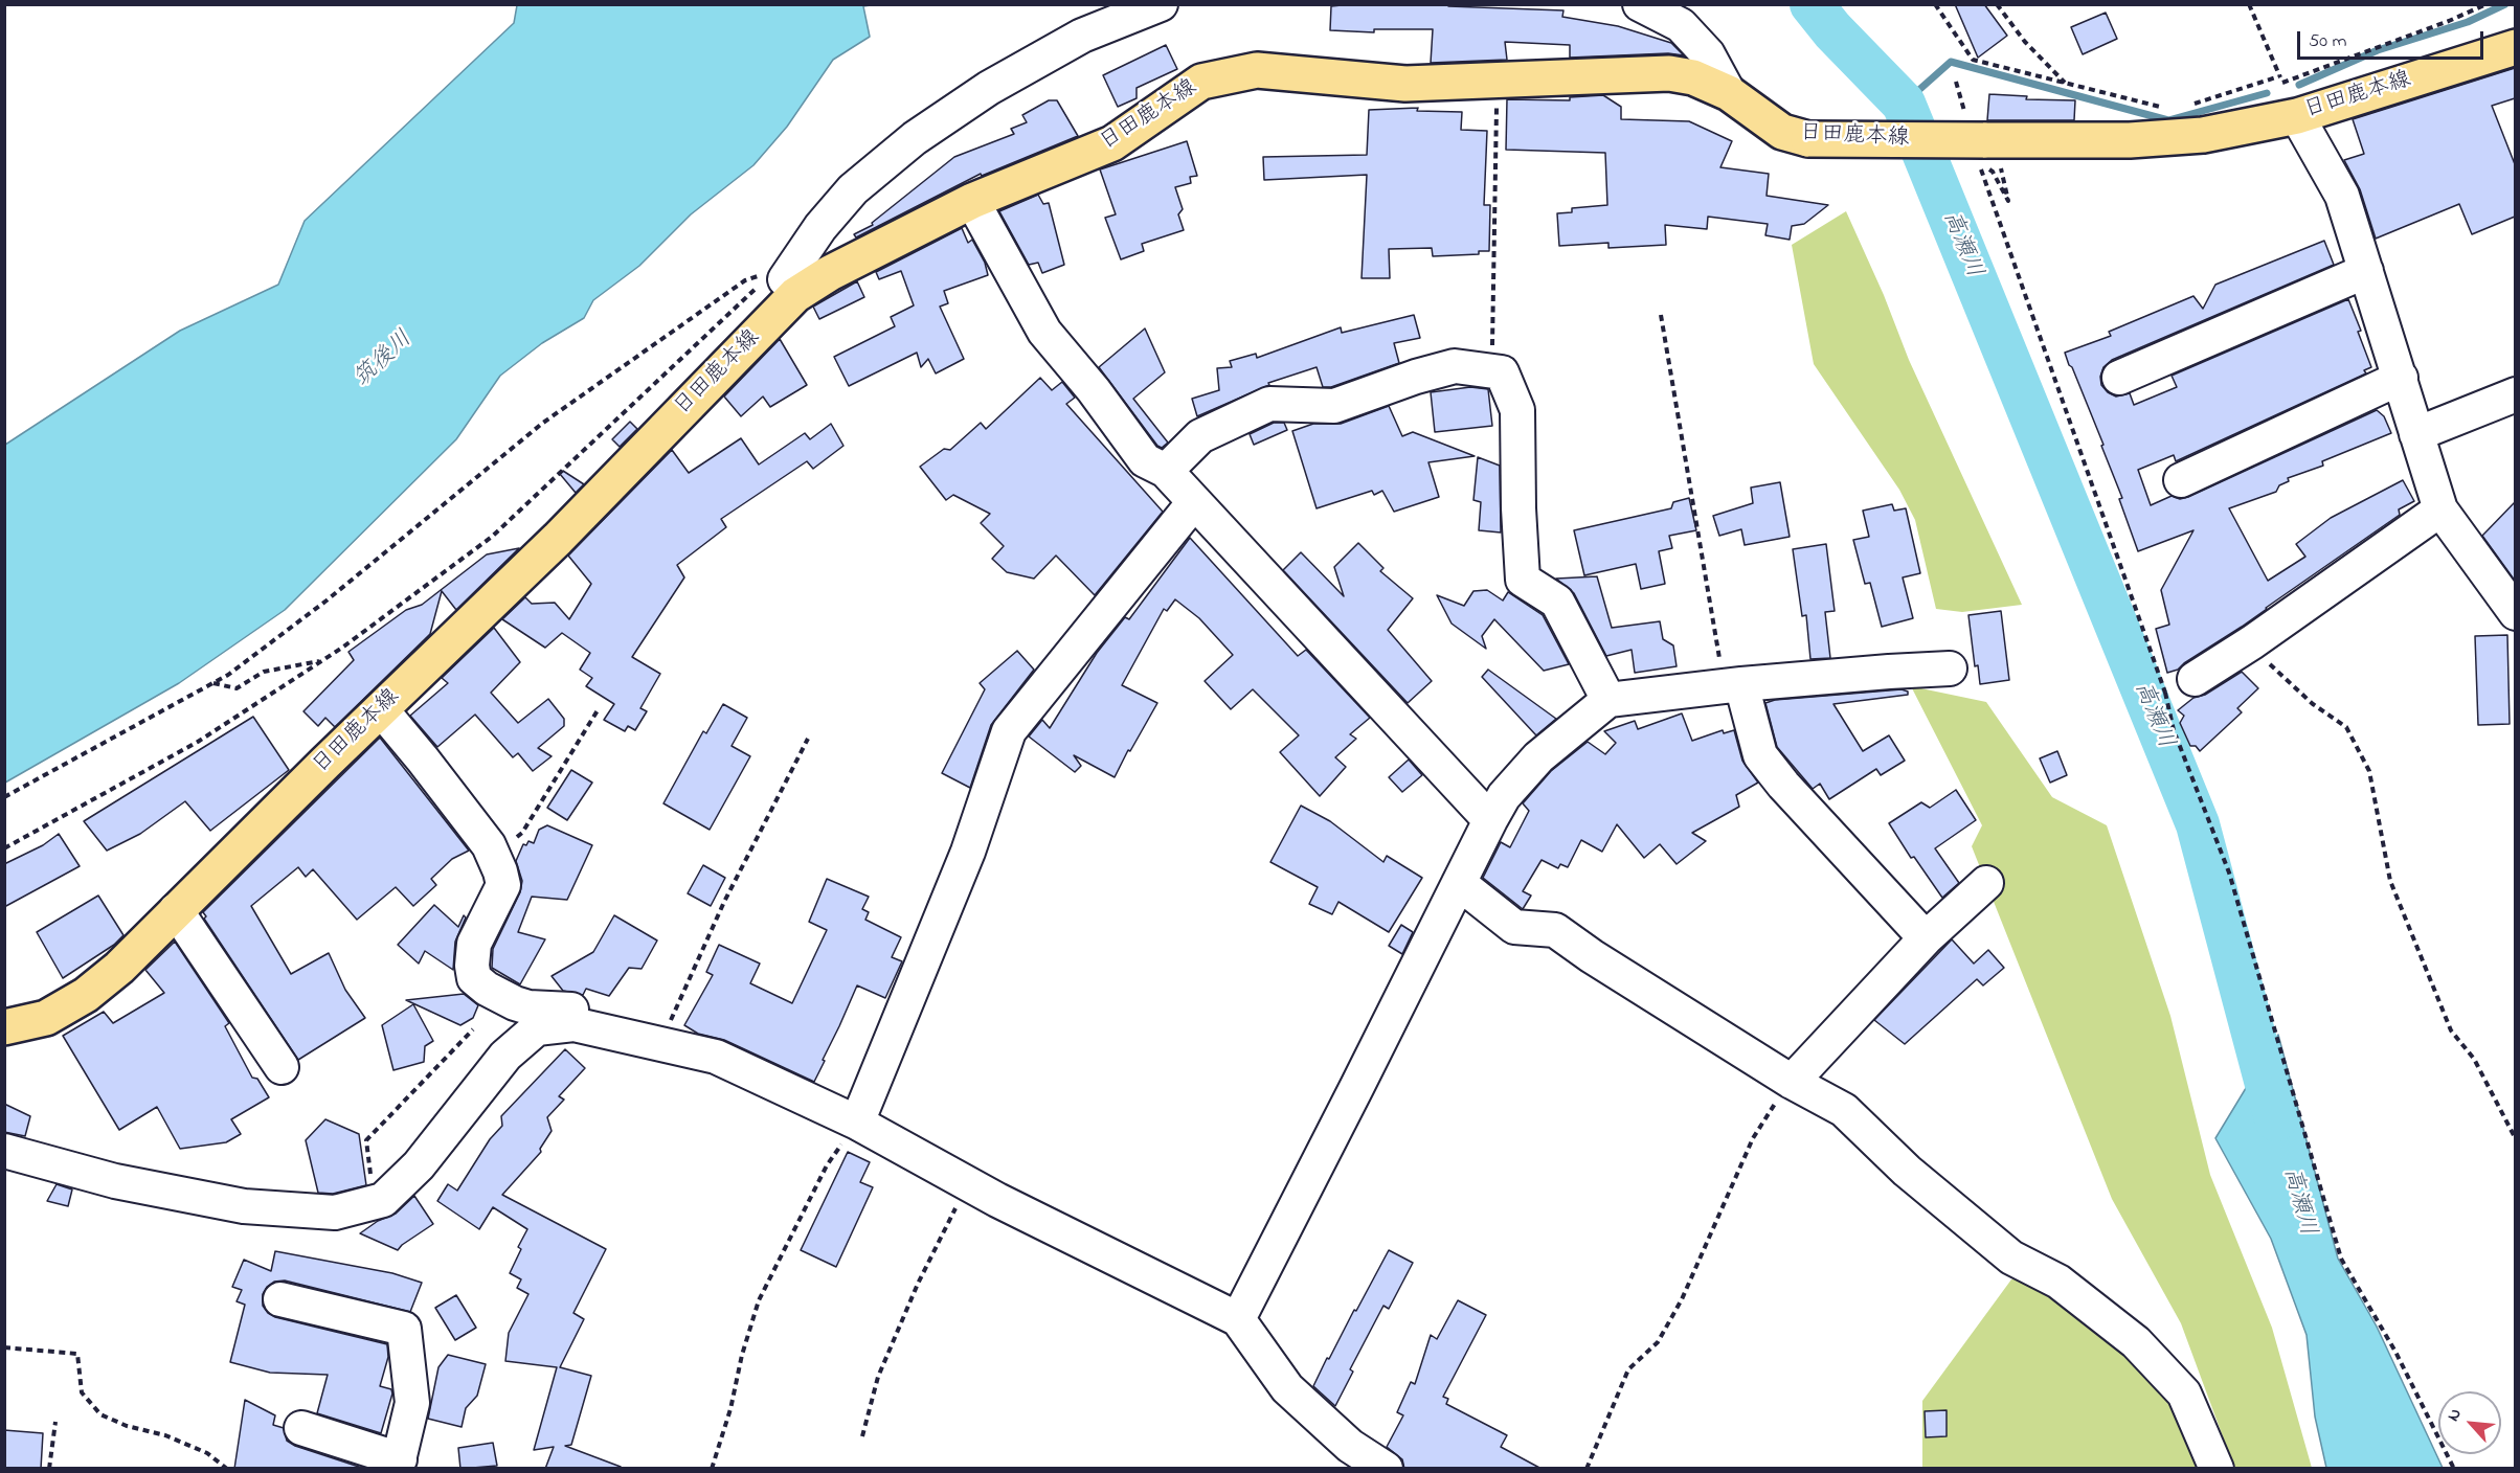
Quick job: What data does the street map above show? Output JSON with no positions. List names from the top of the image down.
{
  "streets": {
    "main road": ["日田鹿本線"]
  },
  "water": ["高瀬川", "筑後川"],
  "scale_bar": "50 m",
  "north": "top left"
}
